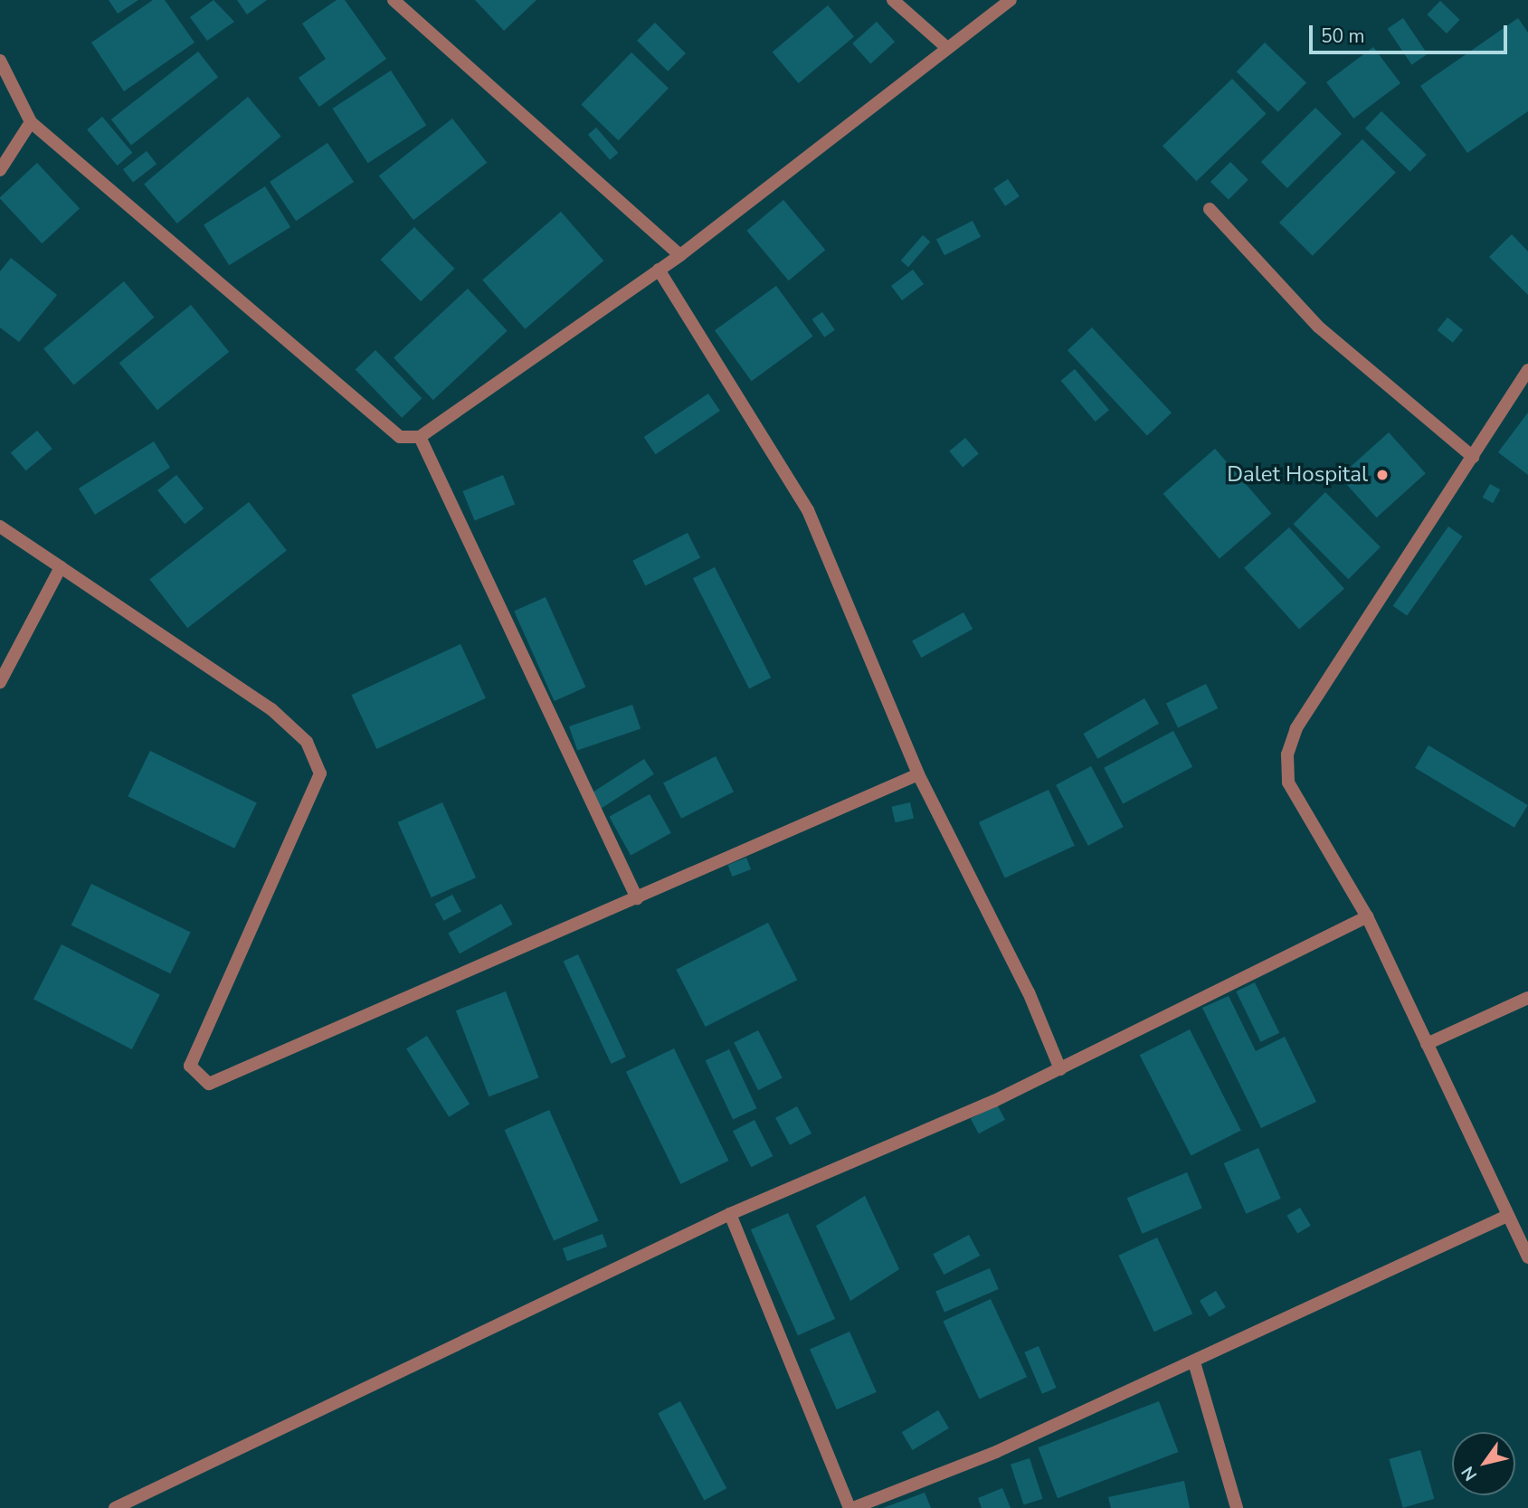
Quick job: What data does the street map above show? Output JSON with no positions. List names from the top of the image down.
{
  "places": ["Dalet Hospital"],
  "scale_bar": "50 m",
  "north": "bottom left"
}
